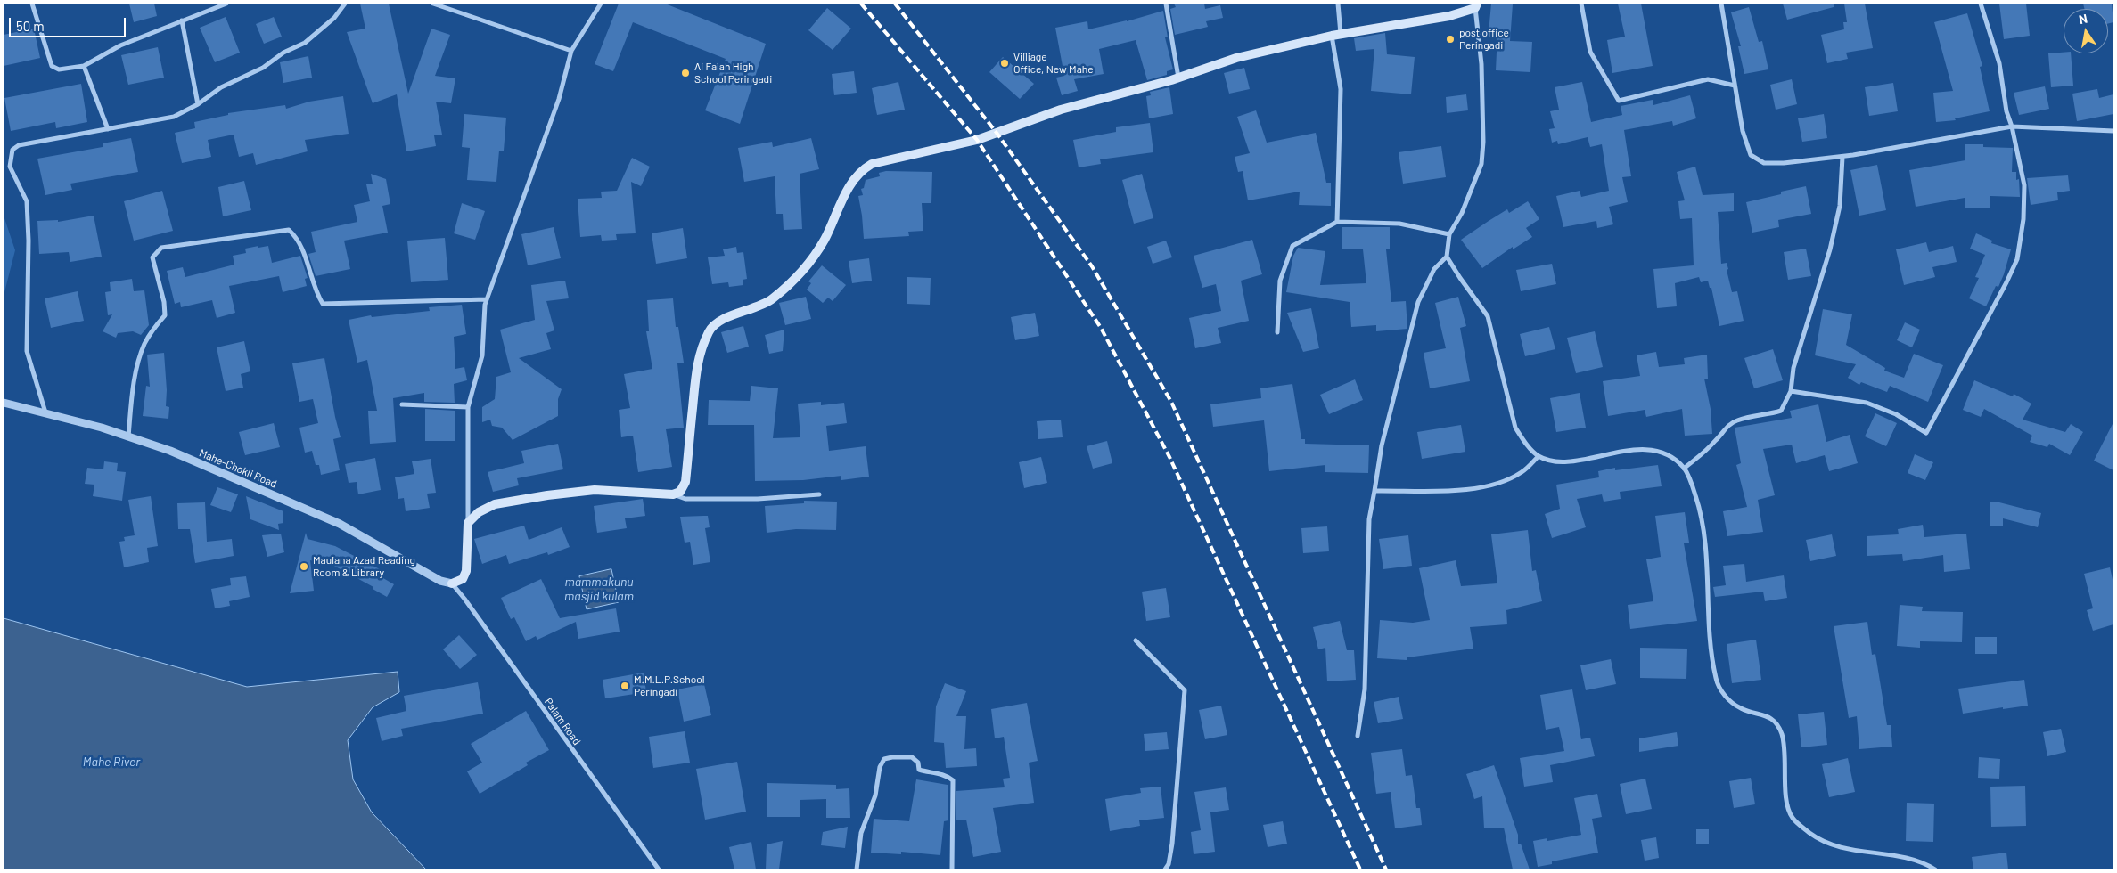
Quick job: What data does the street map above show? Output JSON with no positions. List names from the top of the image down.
{
  "streets": {
    "street": ["Mahe-Chokli Road", "Palam Road"]
  },
  "crossings": [
    ["Mahe-Chokli Road", "Palam Road"]
  ],
  "water": ["mammakunu masjid kulam", "Mahe River"],
  "places": [
    "post office Peringadi",
    "Villiage Office, New Mahe",
    "Al Falah High School Peringadi",
    "Maulana Azad Reading Room & Library",
    "M.M.L.P.School Peringadi"
  ],
  "scale_bar": "50 m",
  "north": "top"
}
